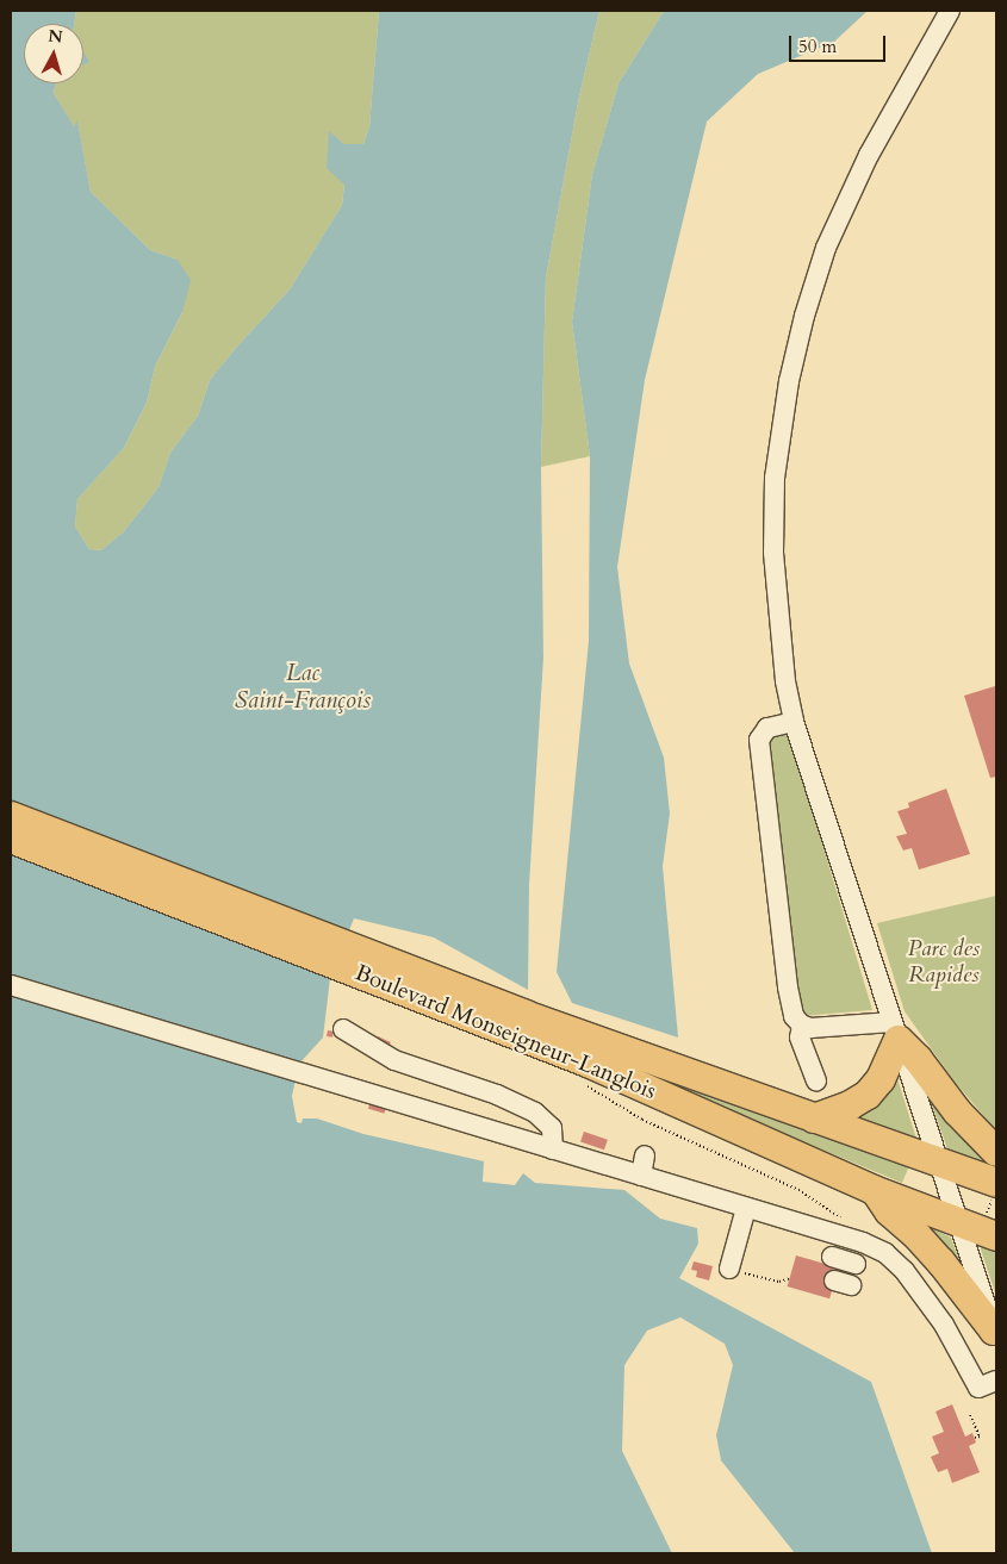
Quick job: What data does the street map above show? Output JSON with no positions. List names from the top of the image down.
{
  "streets": {
    "highway": ["Boulevard Monseigneur-Langlois"]
  },
  "water": ["Lac Saint-François"],
  "parks": ["Parc des Rapides"],
  "scale_bar": "50 m",
  "north": "top"
}
